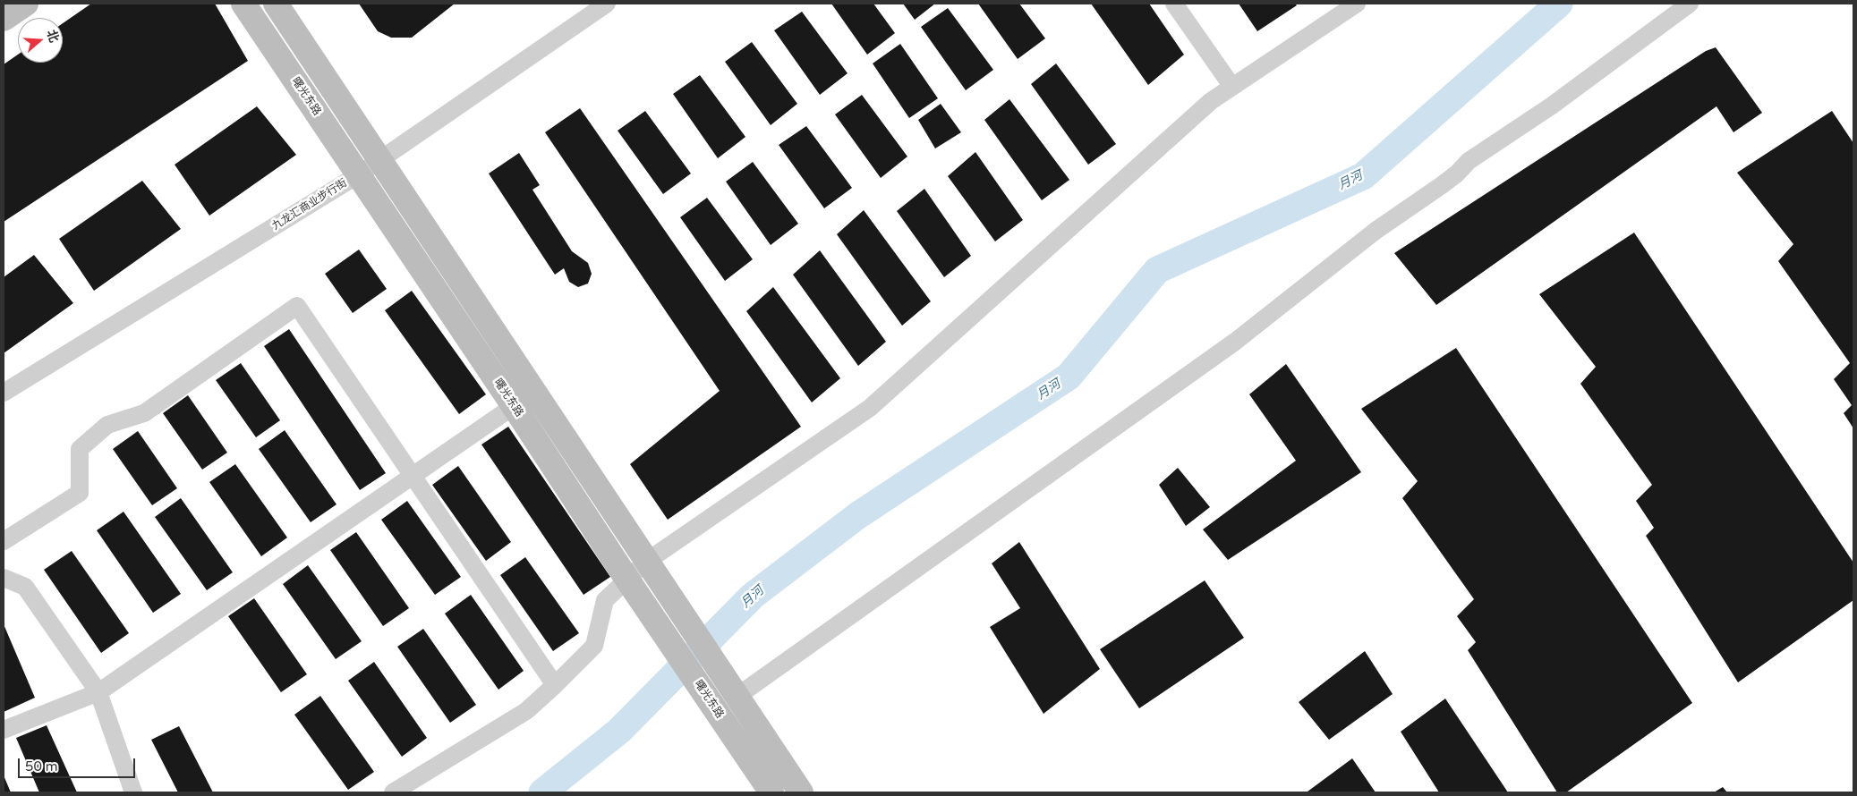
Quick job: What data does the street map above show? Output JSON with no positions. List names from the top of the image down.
{
  "streets": {
    "main road": ["曙光东路"],
    "street": ["九龙汇商业步行街"]
  },
  "crossings": [
    ["曙光东路", "九龙汇商业步行街"]
  ],
  "water": ["月河"],
  "scale_bar": "50 m",
  "north": "right"
}
